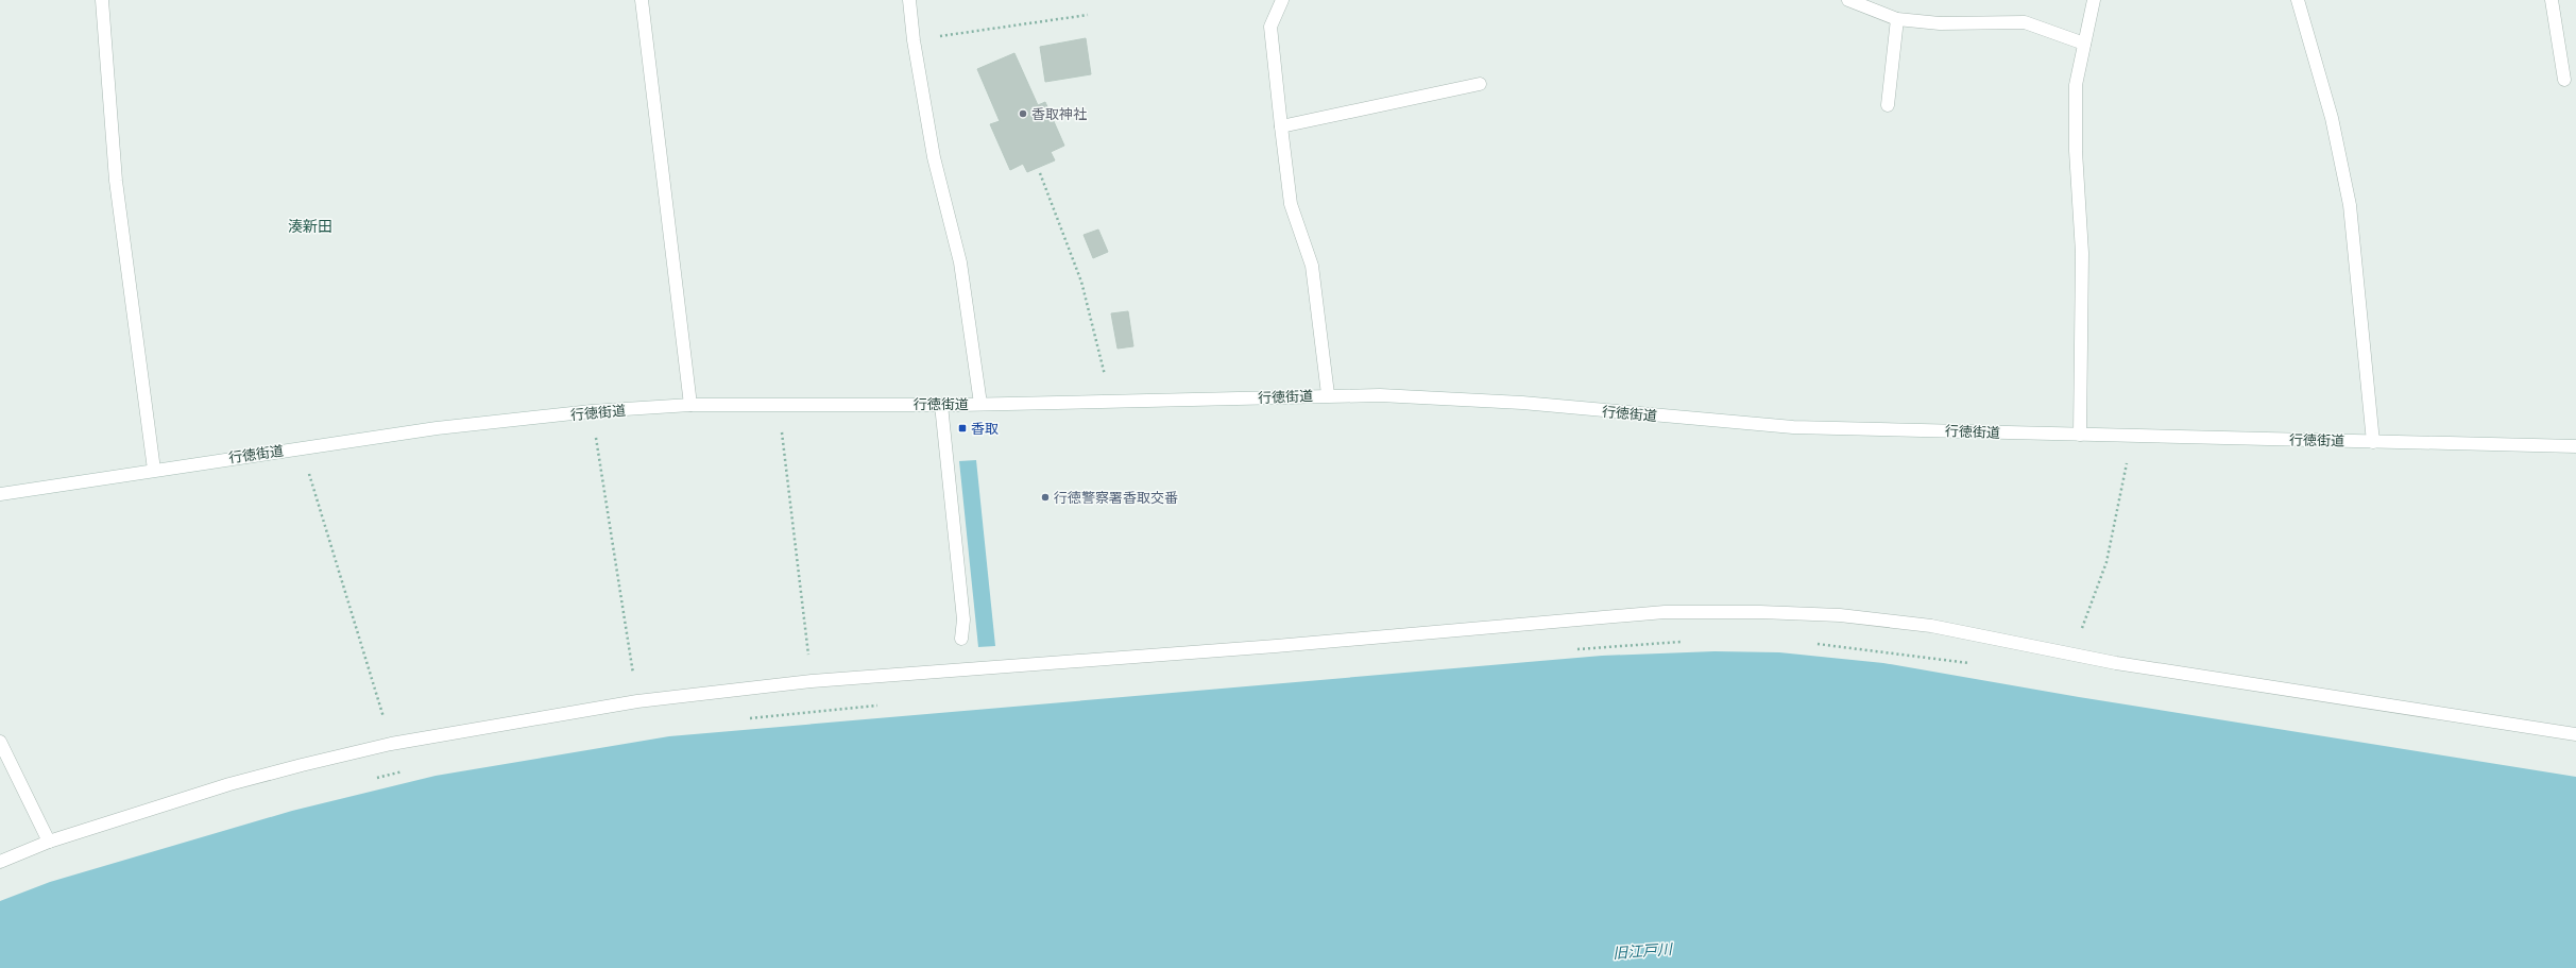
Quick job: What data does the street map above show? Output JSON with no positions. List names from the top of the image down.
{
  "streets": {
    "street": ["行徳街道"]
  },
  "districts": ["湊新田"],
  "water": ["旧江戸川"],
  "places": {
    "other": ["香取神社", "行徳警察署香取交番"],
    "transit": ["香取"]
  }
}
